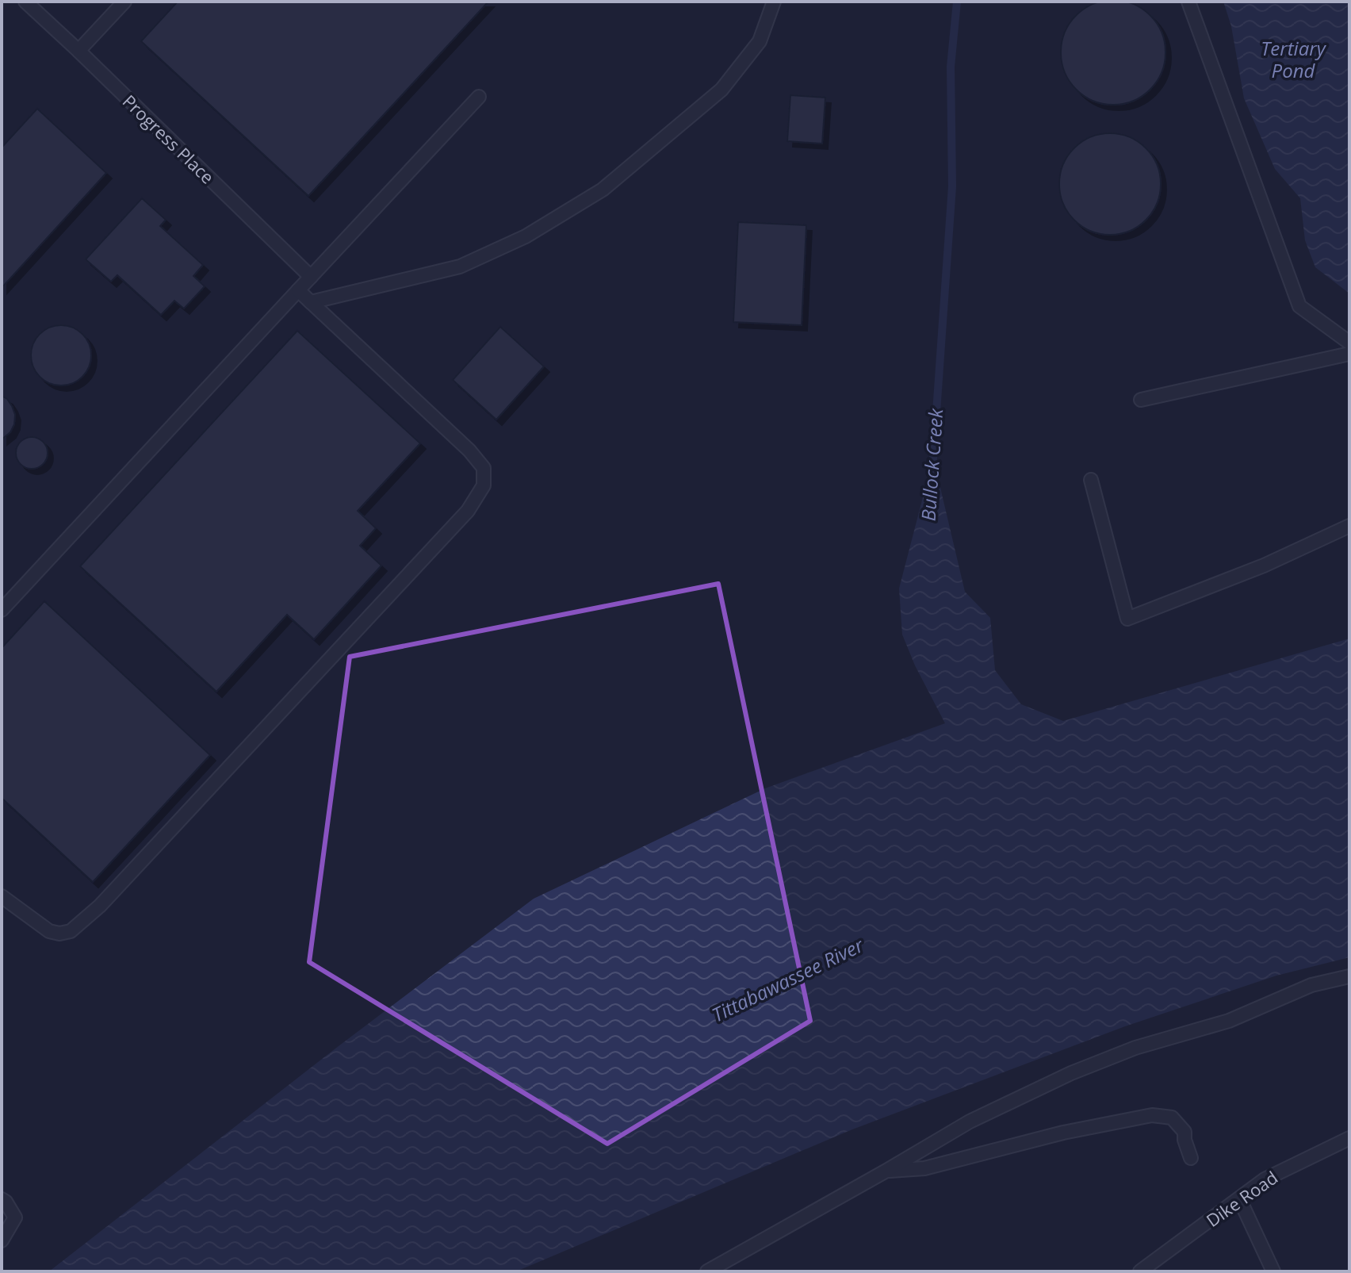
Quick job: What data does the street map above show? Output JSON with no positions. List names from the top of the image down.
{
  "streets": {
    "lane": ["Progress Place", "Dike Road"]
  },
  "water": ["Tertiary Pond", "Bullock Creek", "Tittabawassee River"]
}
